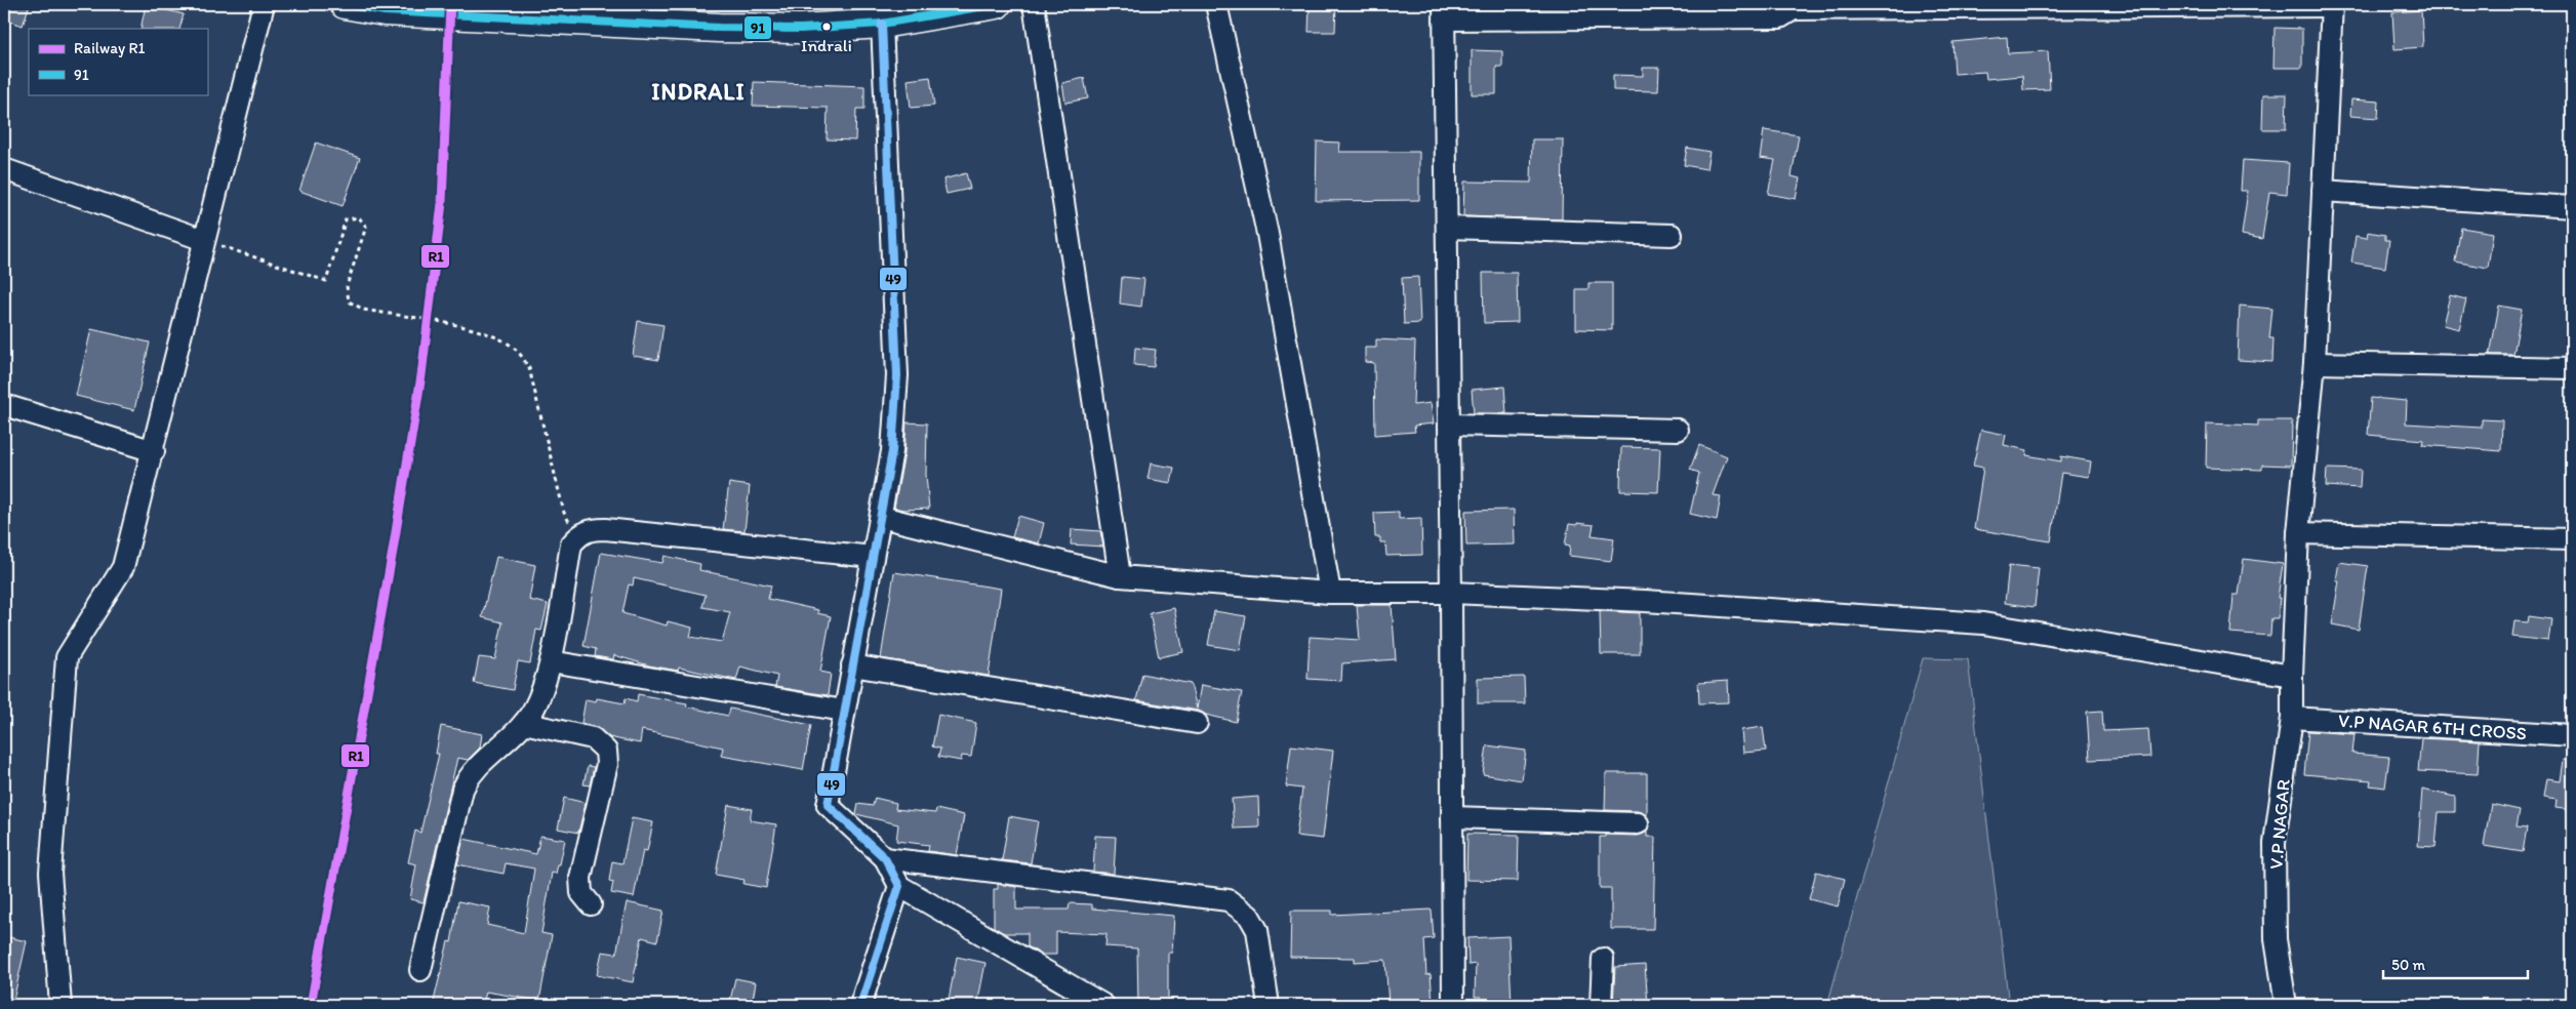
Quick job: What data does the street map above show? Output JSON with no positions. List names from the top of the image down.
{
  "streets": {
    "street": ["V.P NAGAR 6TH CROSS", "V.P NAGAR"]
  },
  "crossings": [
    ["V.P NAGAR 6TH CROSS", "V.P NAGAR"]
  ],
  "districts": ["INDRALI"],
  "places": ["Indrali"],
  "lines": ["rail line R1", "transit line 91", "transit line 49"],
  "legend": ["Railway R1", "91"],
  "scale_bar": "50 m"
}
